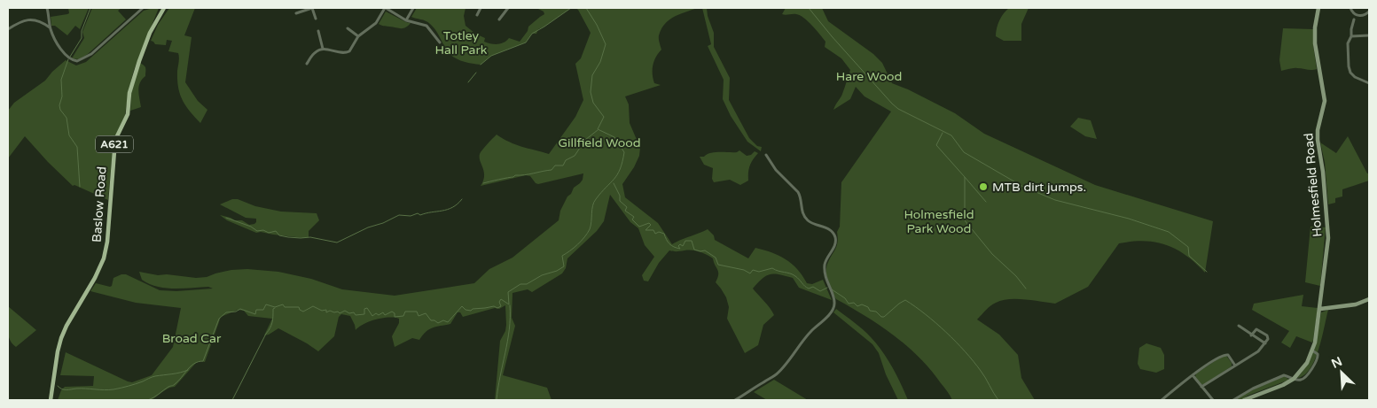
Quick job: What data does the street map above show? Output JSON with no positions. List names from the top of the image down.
{
  "streets": {
    "main road": ["A621", "Holmesfield Road", "Baslow Road"]
  },
  "parks": [
    "Totley Hall Park",
    "Hare Wood",
    "Gillfield Wood",
    "Holmesfield Park Wood",
    "Broad Car"
  ],
  "places": ["MTB dirt jumps."],
  "north": "top left"
}
